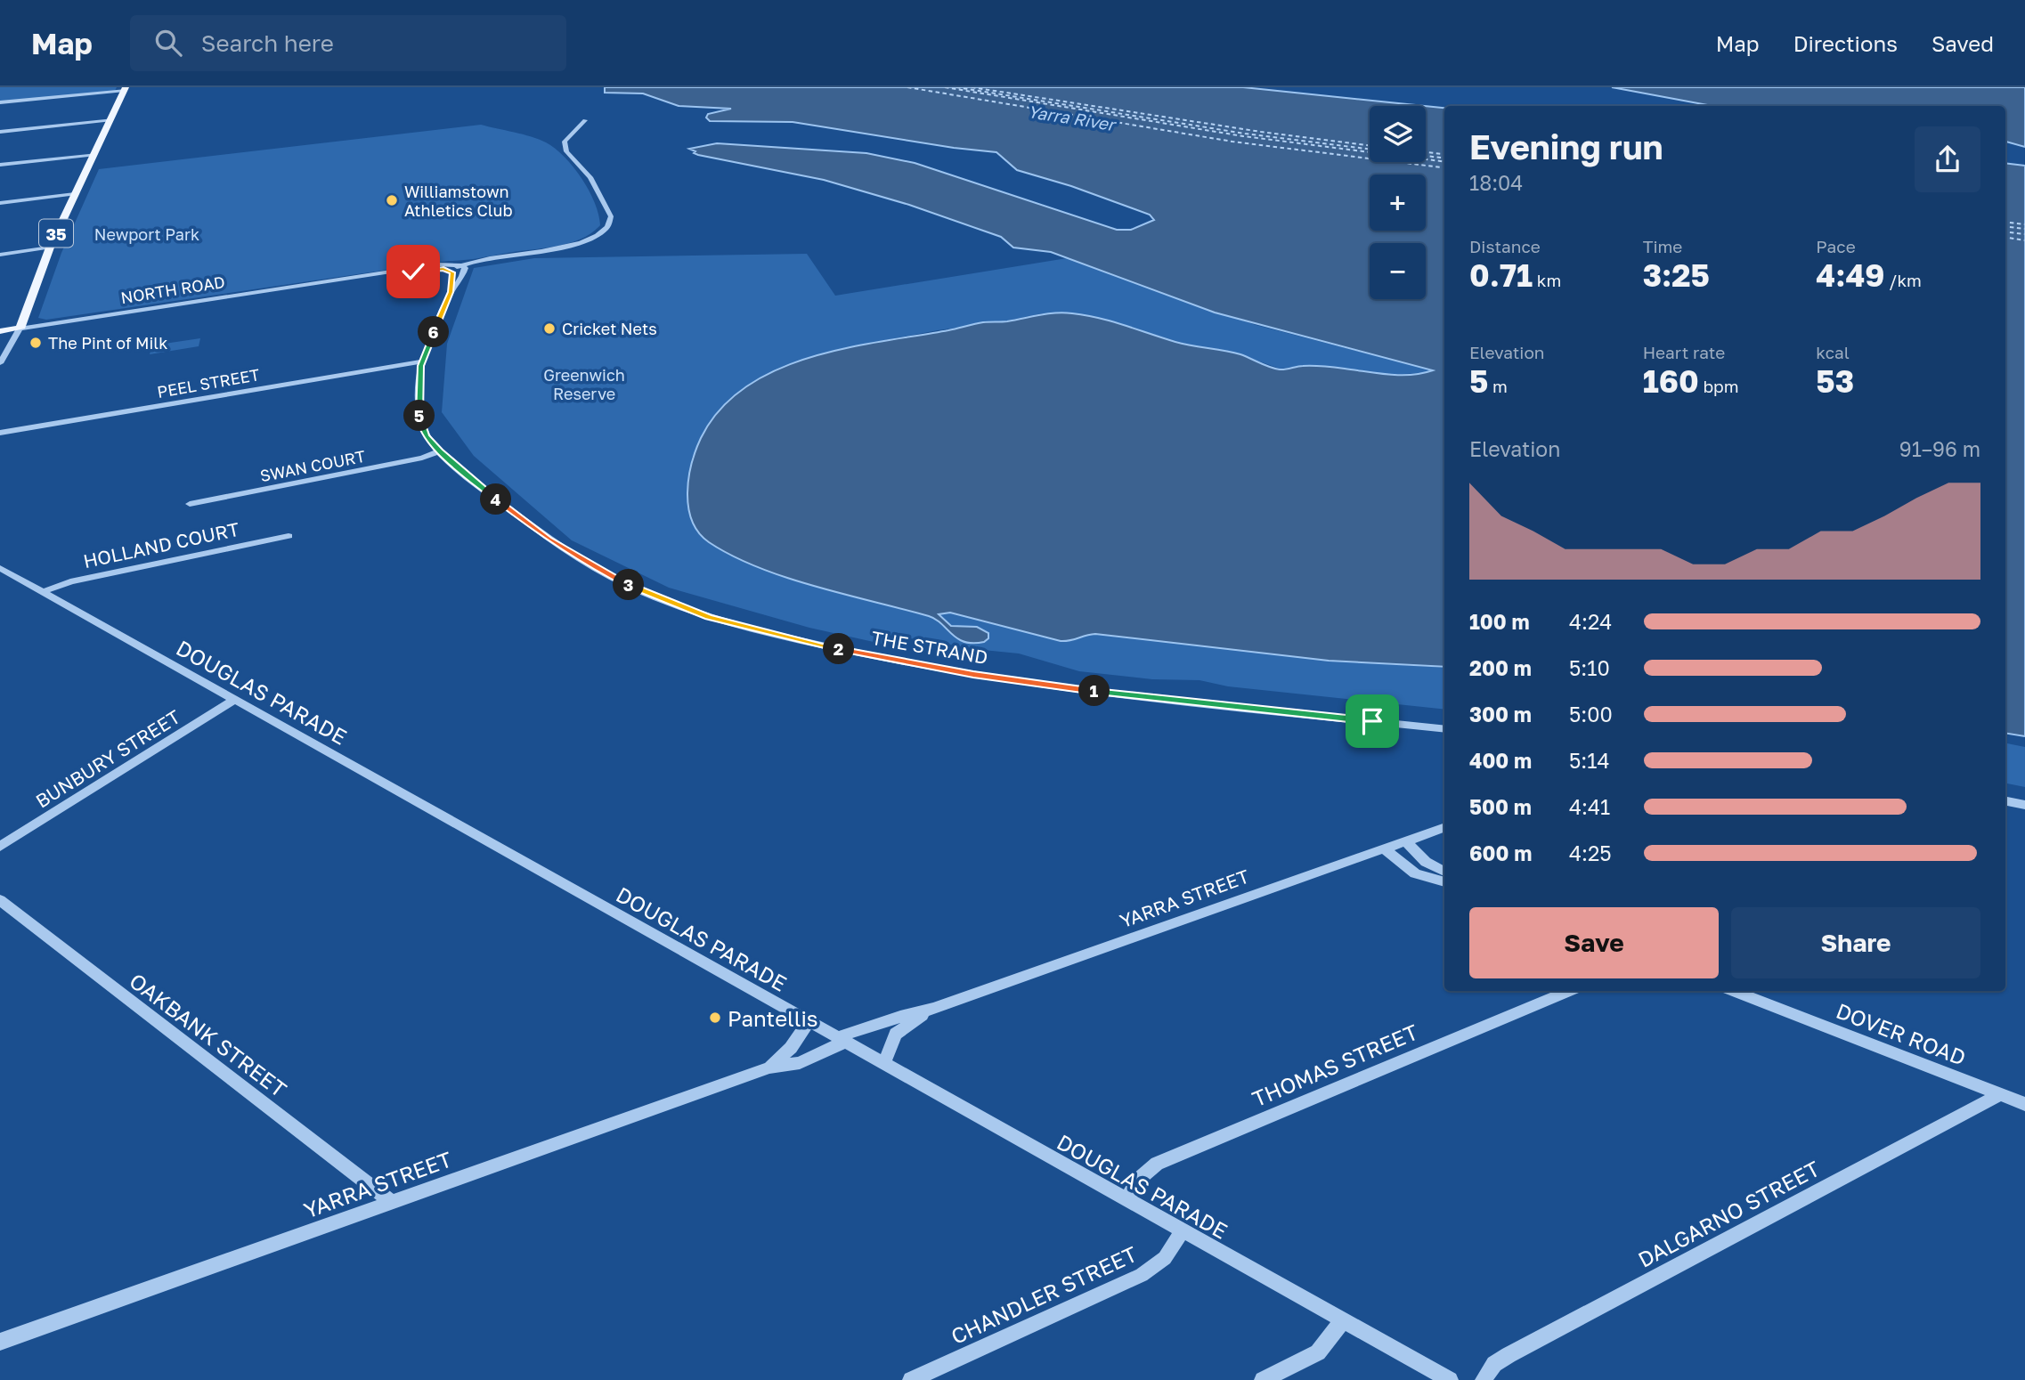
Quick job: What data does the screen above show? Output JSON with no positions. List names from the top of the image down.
{
  "streets": {
    "main road": ["35", "NORTH ROAD"],
    "street": [
      "PEEL STREET",
      "SWAN COURT",
      "HOLLAND COURT",
      "THE STRAND",
      "DOUGLAS PARADE",
      "BUNBURY STREET",
      "YARRA STREET",
      "DOVER ROAD",
      "OAKBANK STREET",
      "THOMAS STREET",
      "DALGARNO STREET",
      "CHANDLER STREET"
    ]
  },
  "crossings": [
    ["35", "NORTH ROAD"],
    ["NORTH ROAD", "THE STRAND"],
    ["PEEL STREET", "THE STRAND"],
    ["SWAN COURT", "THE STRAND"],
    ["HOLLAND COURT", "DOUGLAS PARADE"],
    ["DOUGLAS PARADE", "BUNBURY STREET"],
    ["DOUGLAS PARADE", "YARRA STREET"],
    ["DOUGLAS PARADE", "THOMAS STREET"],
    ["DOUGLAS PARADE", "CHANDLER STREET"],
    ["YARRA STREET", "OAKBANK STREET"],
    ["DOVER ROAD", "DALGARNO STREET"]
  ],
  "water": ["Yarra River"],
  "parks": ["Newport Park", "Greenwich Reserve"],
  "places": [
    "Williamstown Athletics Club",
    "Cricket Nets",
    "The Pint of Milk",
    "Pantellis"
  ],
  "page": {
    "header": "Map",
    "search": "Search here",
    "nav": ["Map", "Directions", "Saved"],
    "map_buttons": ["+", "−"],
    "heading": ["Evening run", "18:04"],
    "stats": [
      ["Distance", "0.71 km"],
      ["Time", "3:25"],
      ["Pace", "4:49 /km"],
      ["Elevation", "5 m"],
      ["Heart rate", "160 bpm"],
      ["kcal", "53"]
    ],
    "pins": [
      "6",
      "5",
      "4",
      "3",
      "2",
      "1"
    ],
    "chart": ["Elevation", "91–96 m"],
    "list": [
      {
        "name": "100 m",
        "note": "4:24"
      },
      {
        "name": "200 m",
        "note": "5:10"
      },
      {
        "name": "300 m",
        "note": "5:00"
      },
      {
        "name": "400 m",
        "note": "5:14"
      },
      {
        "name": "500 m",
        "note": "4:41"
      },
      {
        "name": "600 m",
        "note": "4:25"
      }
    ],
    "buttons": ["Save", "Share"]
  }
}
